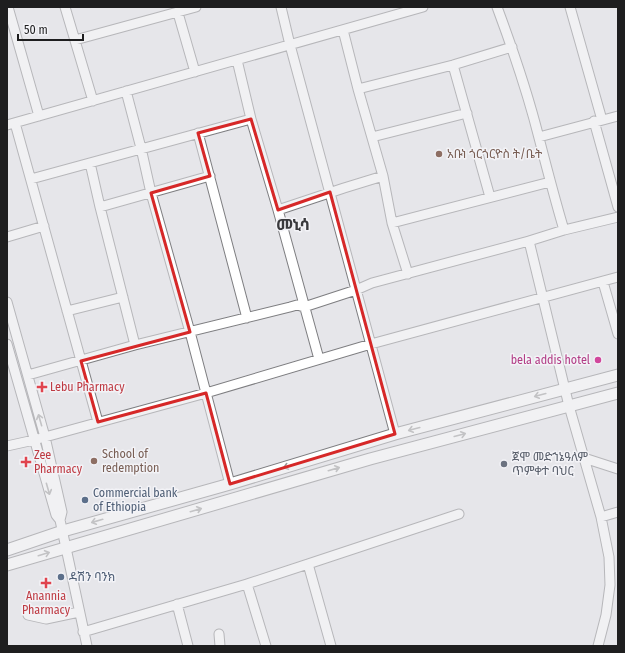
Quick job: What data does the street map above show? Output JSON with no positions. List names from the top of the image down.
{
  "districts": ["መኒሳ"],
  "places": {
    "other": [
      "አቡነ ጎርጎርዮስ ት/ቤት",
      "bela addis hotel",
      "School of redemption",
      "ጀሞ መድኀኔዓለም ጥምቀተ ባህር",
      "Commercial bank of Ethiopia",
      "ዳሽን ባንክ"
    ],
    "health": ["Lebu Pharmacy", "Zee Pharmacy", "Anannia Pharmacy"]
  },
  "scale_bar": "50 m"
}
